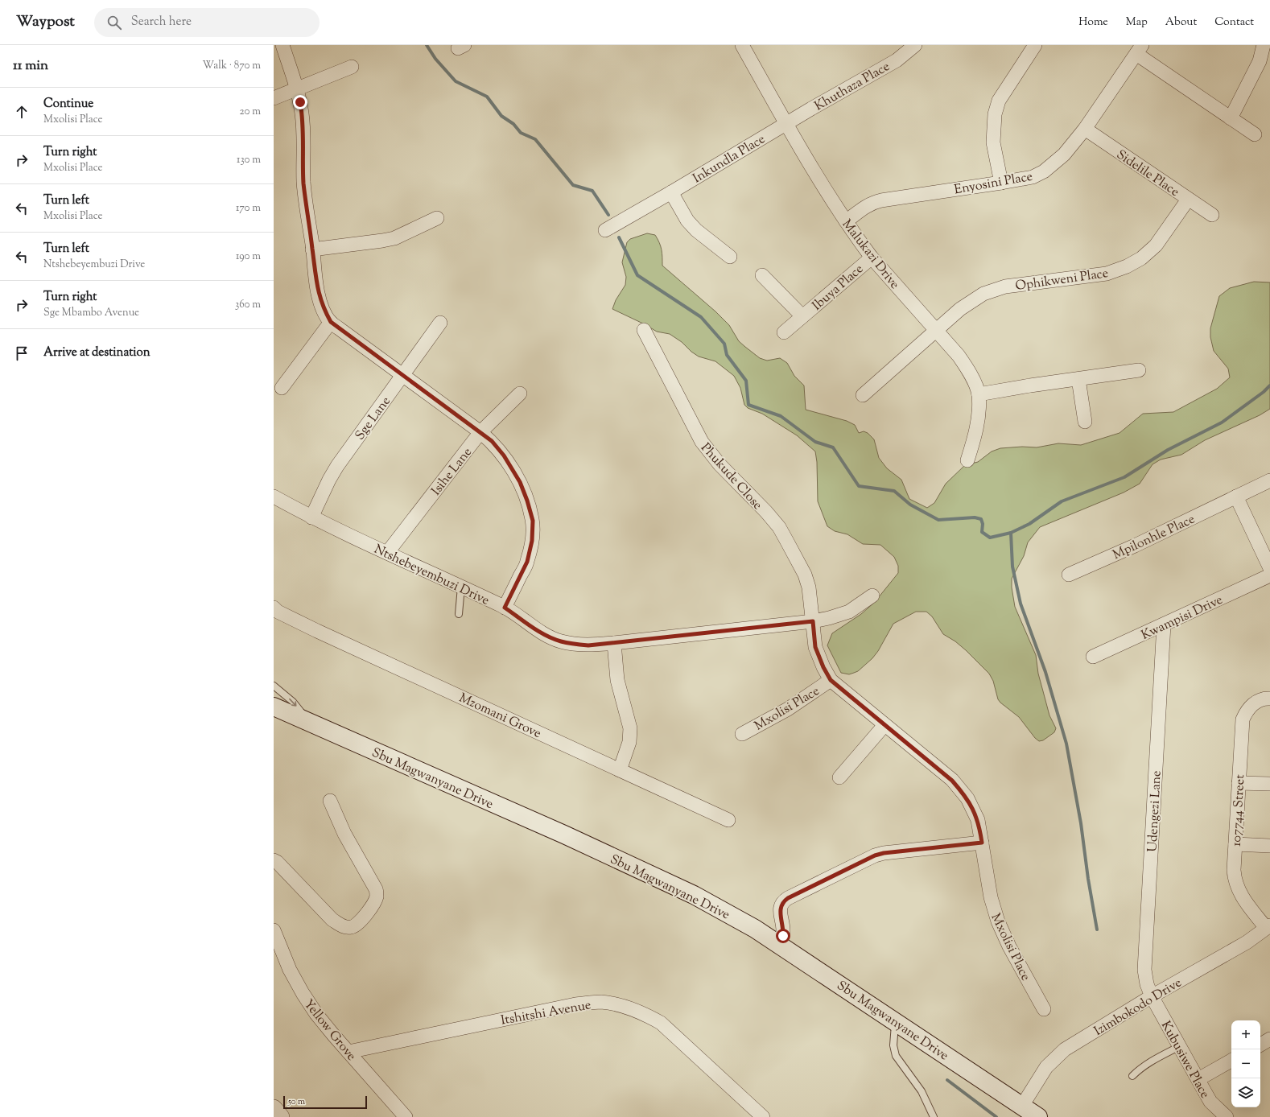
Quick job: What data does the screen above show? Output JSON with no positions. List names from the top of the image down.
{
  "streets": {
    "main road": ["Sbu Magwanyane Drive"],
    "street": [
      "Khuthaza Place",
      "Inkundla Place",
      "Sidelile Place",
      "Enyosini Place",
      "Malukazi Drive",
      "Ophikweni Place",
      "Ibuya Place",
      "Sge Lane",
      "Isihe Lane",
      "Phukude Close",
      "Mpilonhle Place",
      "Ntshebeyembuzi Drive",
      "Kwampisi Drive",
      "Mxolisi Place",
      "Mzomani Grove",
      "107744 Street",
      "Udengezi Lane",
      "Izimbokodo Drive",
      "Itshitshi Avenue",
      "Yellow Grove",
      "Kubusiwe Place"
    ]
  },
  "crossings": [
    ["Khuthaza Place", "Inkundla Place"],
    ["Khuthaza Place", "Malukazi Drive"],
    ["Inkundla Place", "Malukazi Drive"],
    ["Sidelile Place", "Enyosini Place"],
    ["Sidelile Place", "Ophikweni Place"],
    ["Enyosini Place", "Malukazi Drive"],
    ["Malukazi Drive", "Ophikweni Place"],
    ["Malukazi Drive", "Ibuya Place"],
    ["Sge Lane", "Ntshebeyembuzi Drive"],
    ["Isihe Lane", "Ntshebeyembuzi Drive"],
    ["Phukude Close", "Ntshebeyembuzi Drive"],
    ["Phukude Close", "Mxolisi Place"],
    ["Ntshebeyembuzi Drive", "Mxolisi Place"],
    ["Kwampisi Drive", "Udengezi Lane"],
    ["Sbu Magwanyane Drive", "Izimbokodo Drive"],
    ["107744 Street", "Izimbokodo Drive"],
    ["Udengezi Lane", "Izimbokodo Drive"],
    ["Udengezi Lane", "Kubusiwe Place"],
    ["Izimbokodo Drive", "Kubusiwe Place"],
    ["Itshitshi Avenue", "Yellow Grove"]
  ],
  "scale_bar": "50 m",
  "page": {
    "header": "Waypost",
    "search": "Search here",
    "nav": [
      "Home",
      "Map",
      "About",
      "Contact"
    ],
    "heading": ["11 min", "Walk · 870 m"],
    "list": [
      ["Continue", "Mxolisi Place", "20 m"],
      ["Turn right", "Mxolisi Place", "130 m"],
      ["Turn left", "Mxolisi Place", "170 m"],
      ["Turn left", "Ntshebeyembuzi Drive", "190 m"],
      ["Turn right", "Sge Mbambo Avenue", "360 m"],
      "Arrive at destination"
    ],
    "map_buttons": ["+", "−"],
    "scale": "50 m"
  }
}
